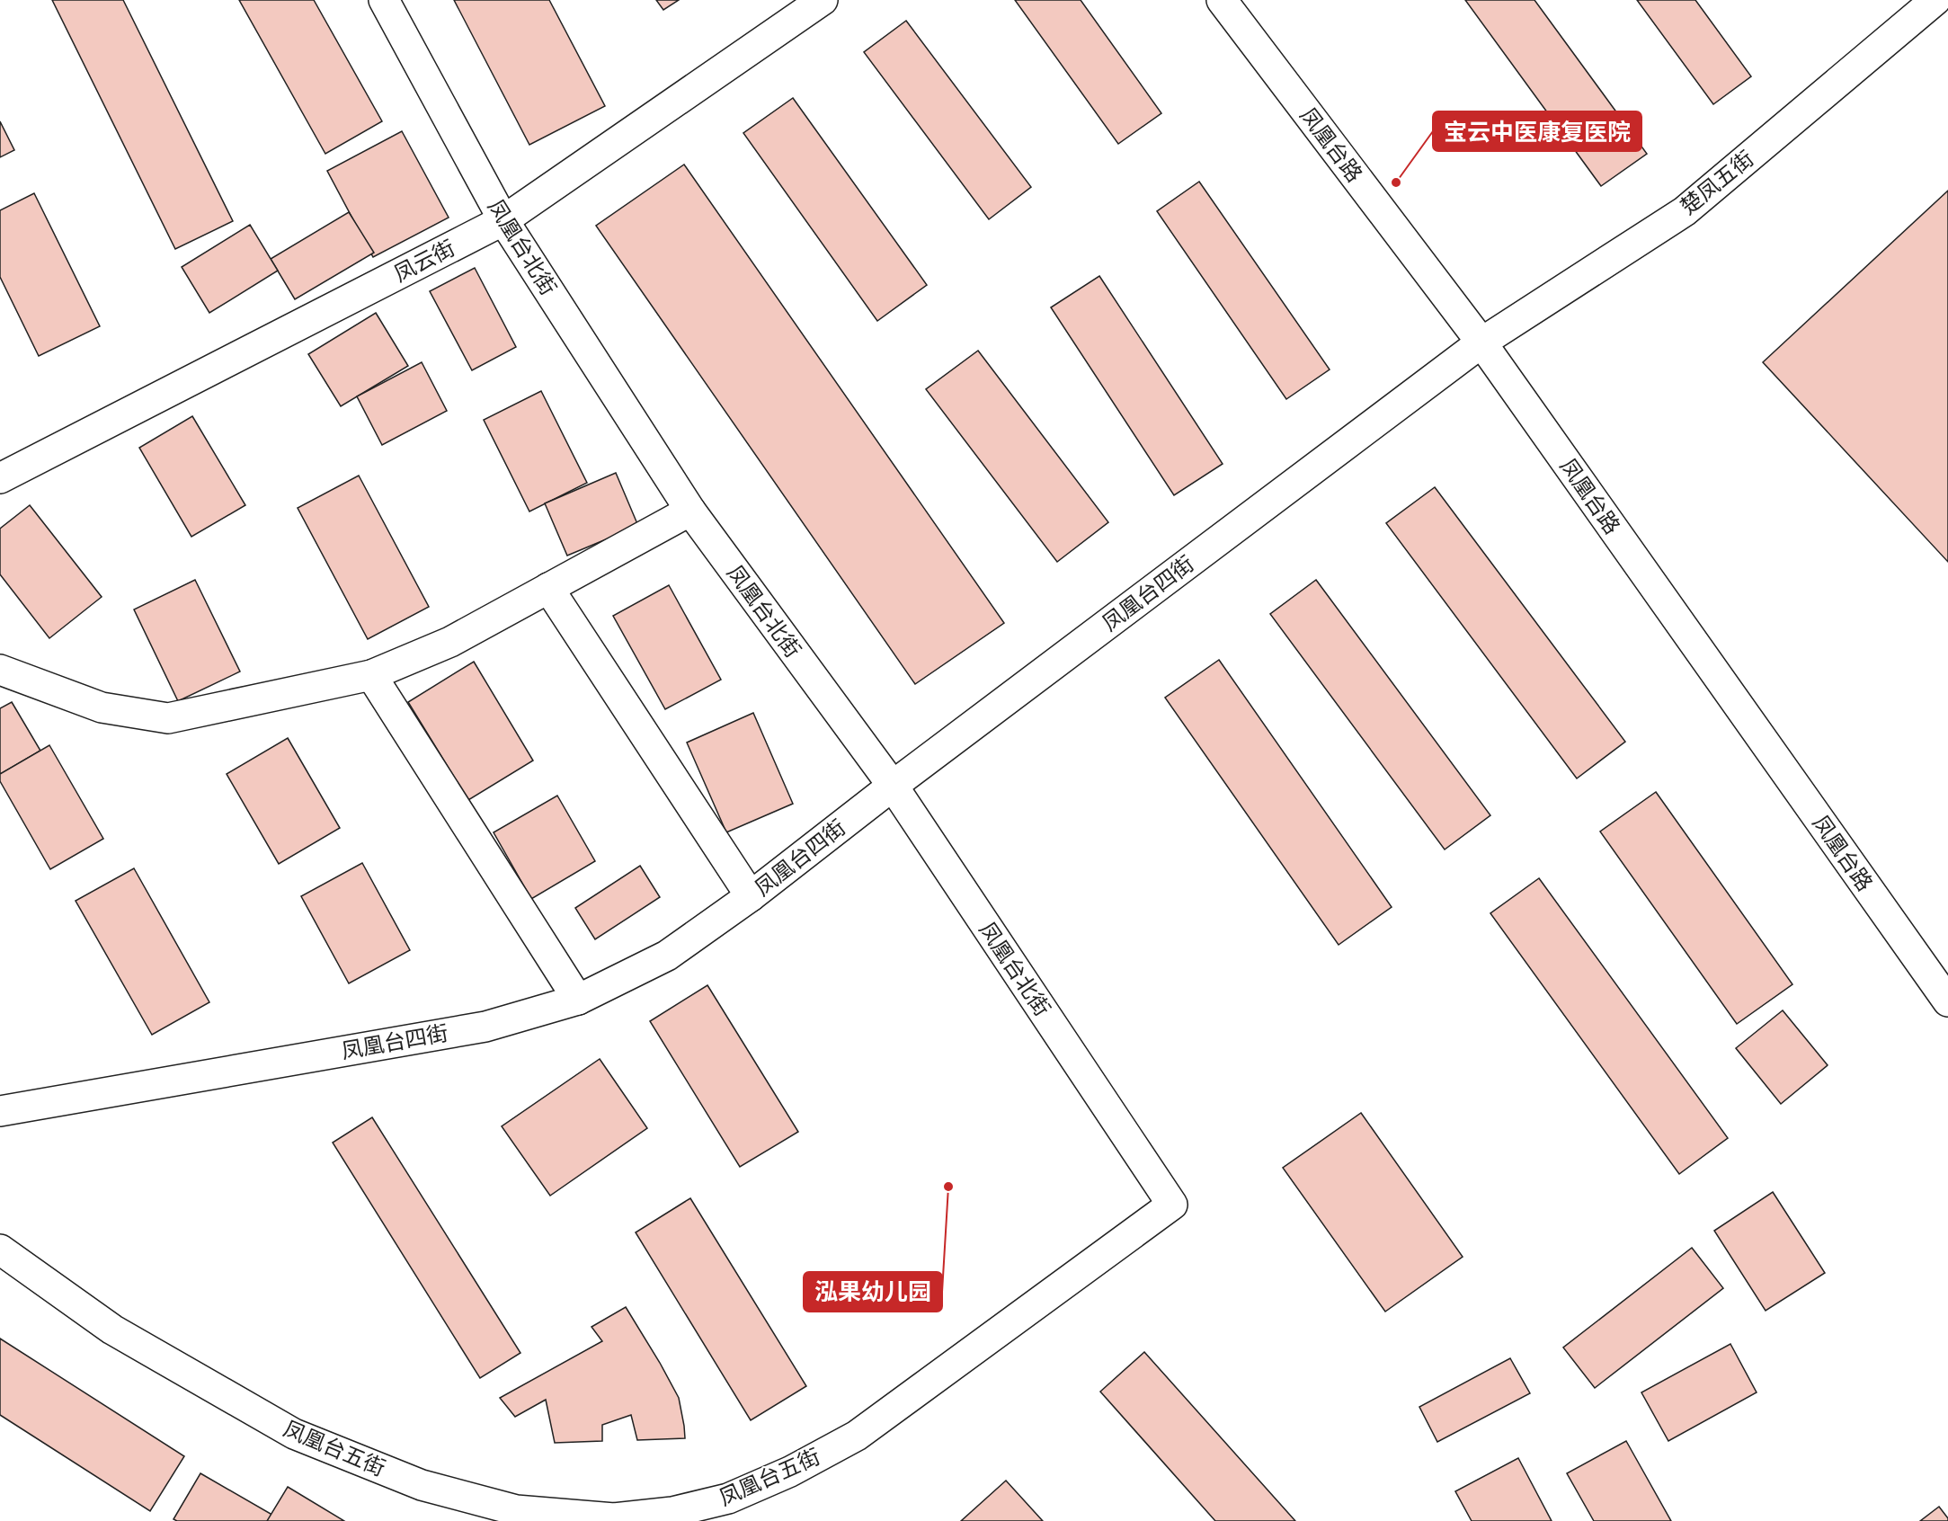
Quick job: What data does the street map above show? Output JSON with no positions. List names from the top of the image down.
{
  "streets": {
    "street": [
      "凤凰台路",
      "楚凤五街",
      "凤凰台北街",
      "凤云街",
      "凤凰台四街",
      "凤凰台五街"
    ]
  },
  "crossings": [
    ["凤凰台路", "楚凤五街"],
    ["凤凰台路", "凤凰台四街"],
    ["楚凤五街", "凤凰台四街"],
    ["凤凰台北街", "凤云街"],
    ["凤凰台北街", "凤凰台四街"],
    ["凤凰台北街", "凤凰台五街"]
  ],
  "places": ["宝云中医康复医院", "泓果幼儿园"]
}
